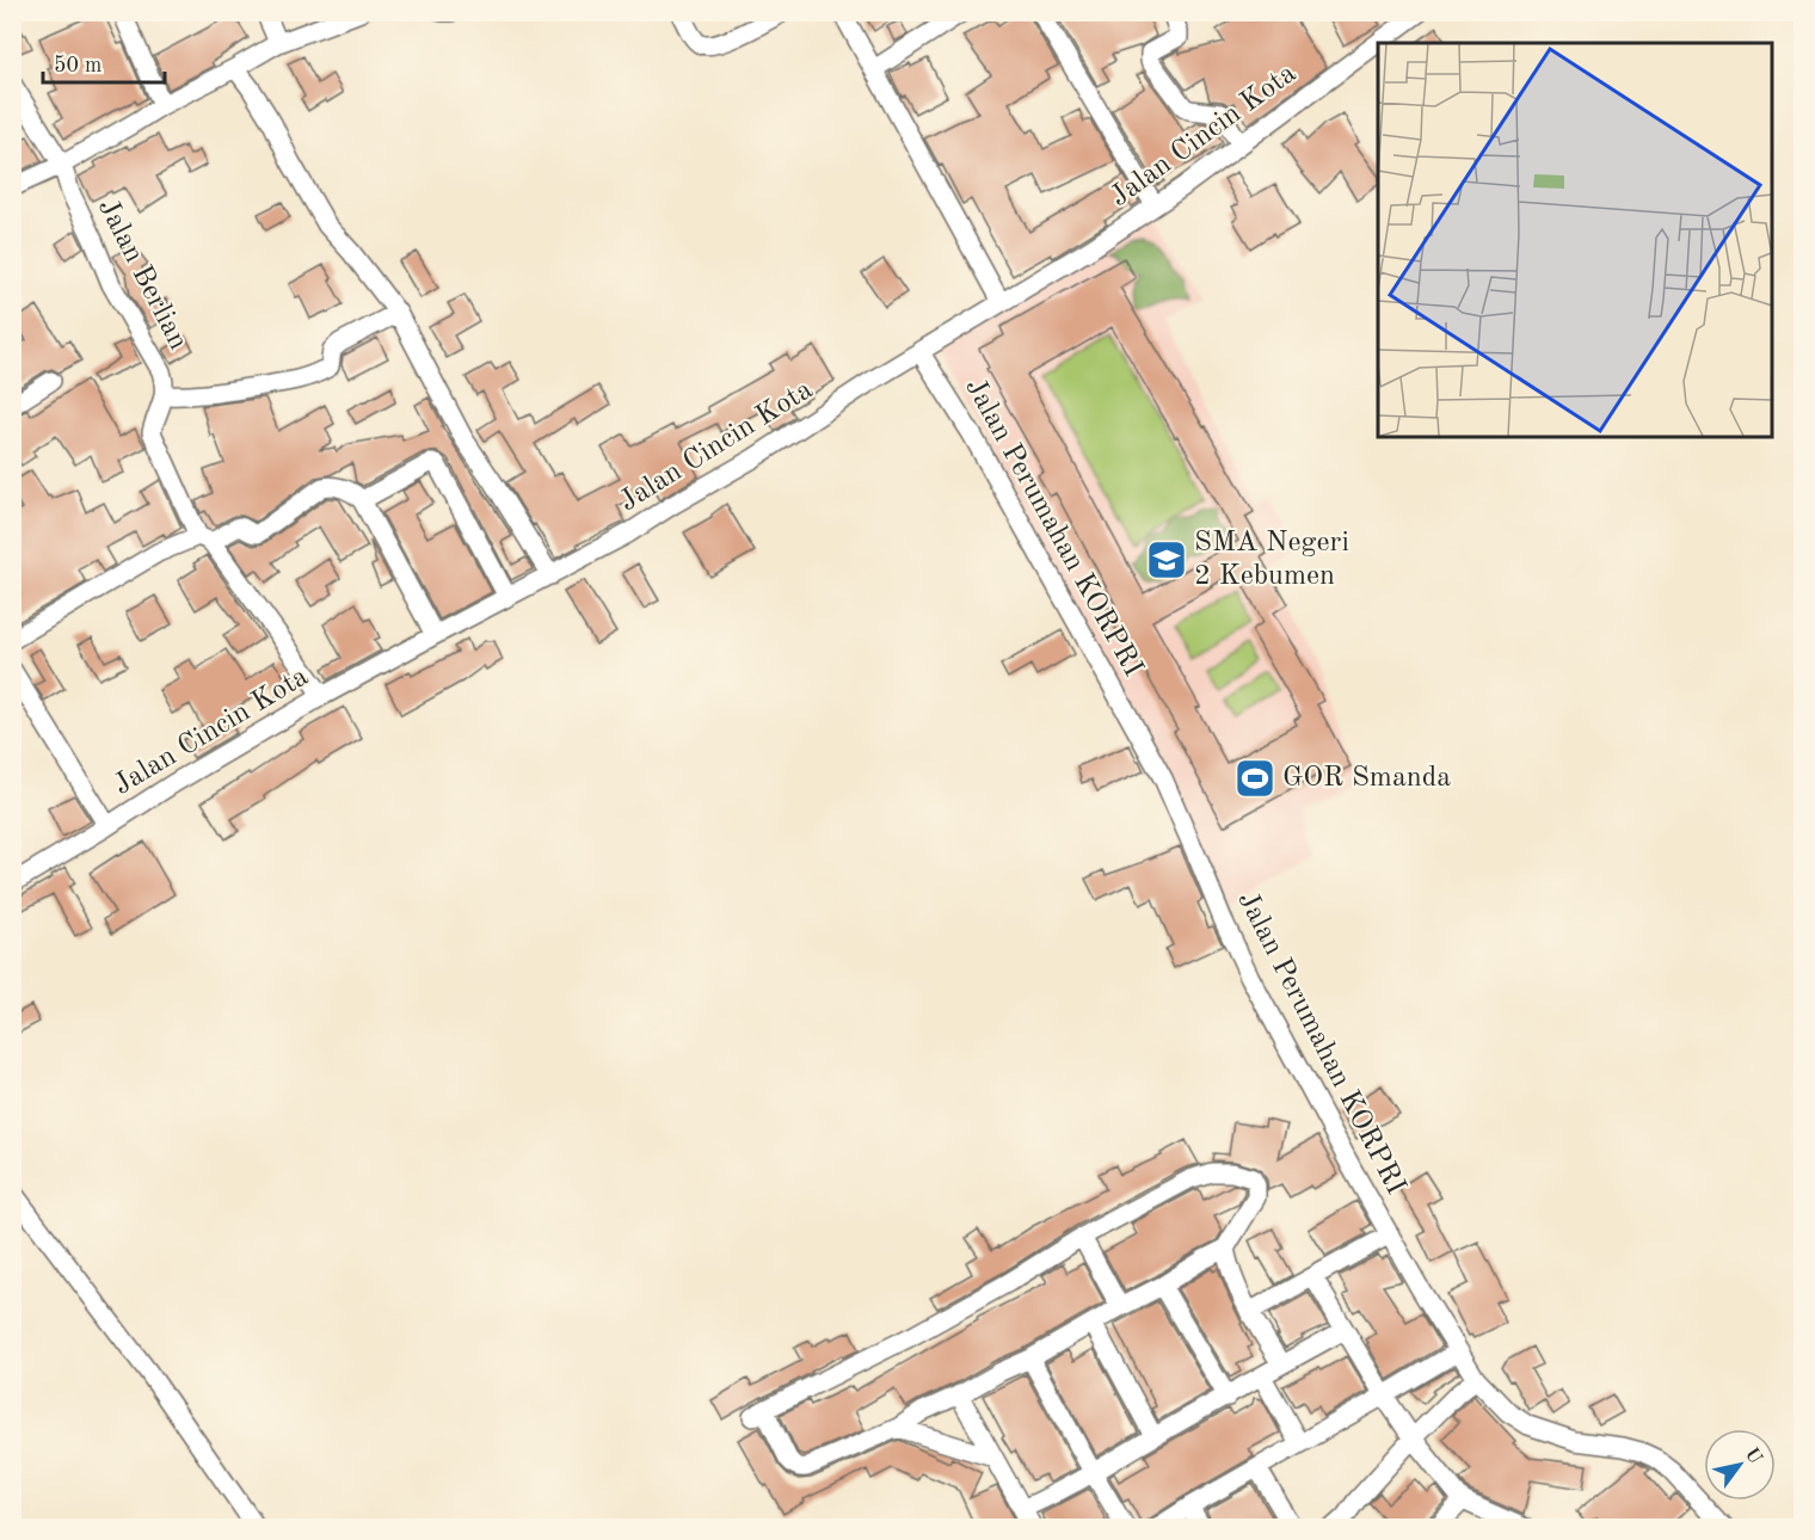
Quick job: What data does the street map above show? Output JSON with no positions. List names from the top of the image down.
{
  "streets": {
    "street": ["Jalan Cincin Kota", "Jalan Berlian", "Jalan Perumahan KORPRI"]
  },
  "crossings": [
    ["Jalan Cincin Kota", "Jalan Berlian"],
    ["Jalan Cincin Kota", "Jalan Perumahan KORPRI"]
  ],
  "places": {
    "school or university": ["SMA Negeri 2 Kebumen"],
    "sports": ["GOR Smanda"]
  },
  "scale_bar": "50 m",
  "north": "top right"
}
